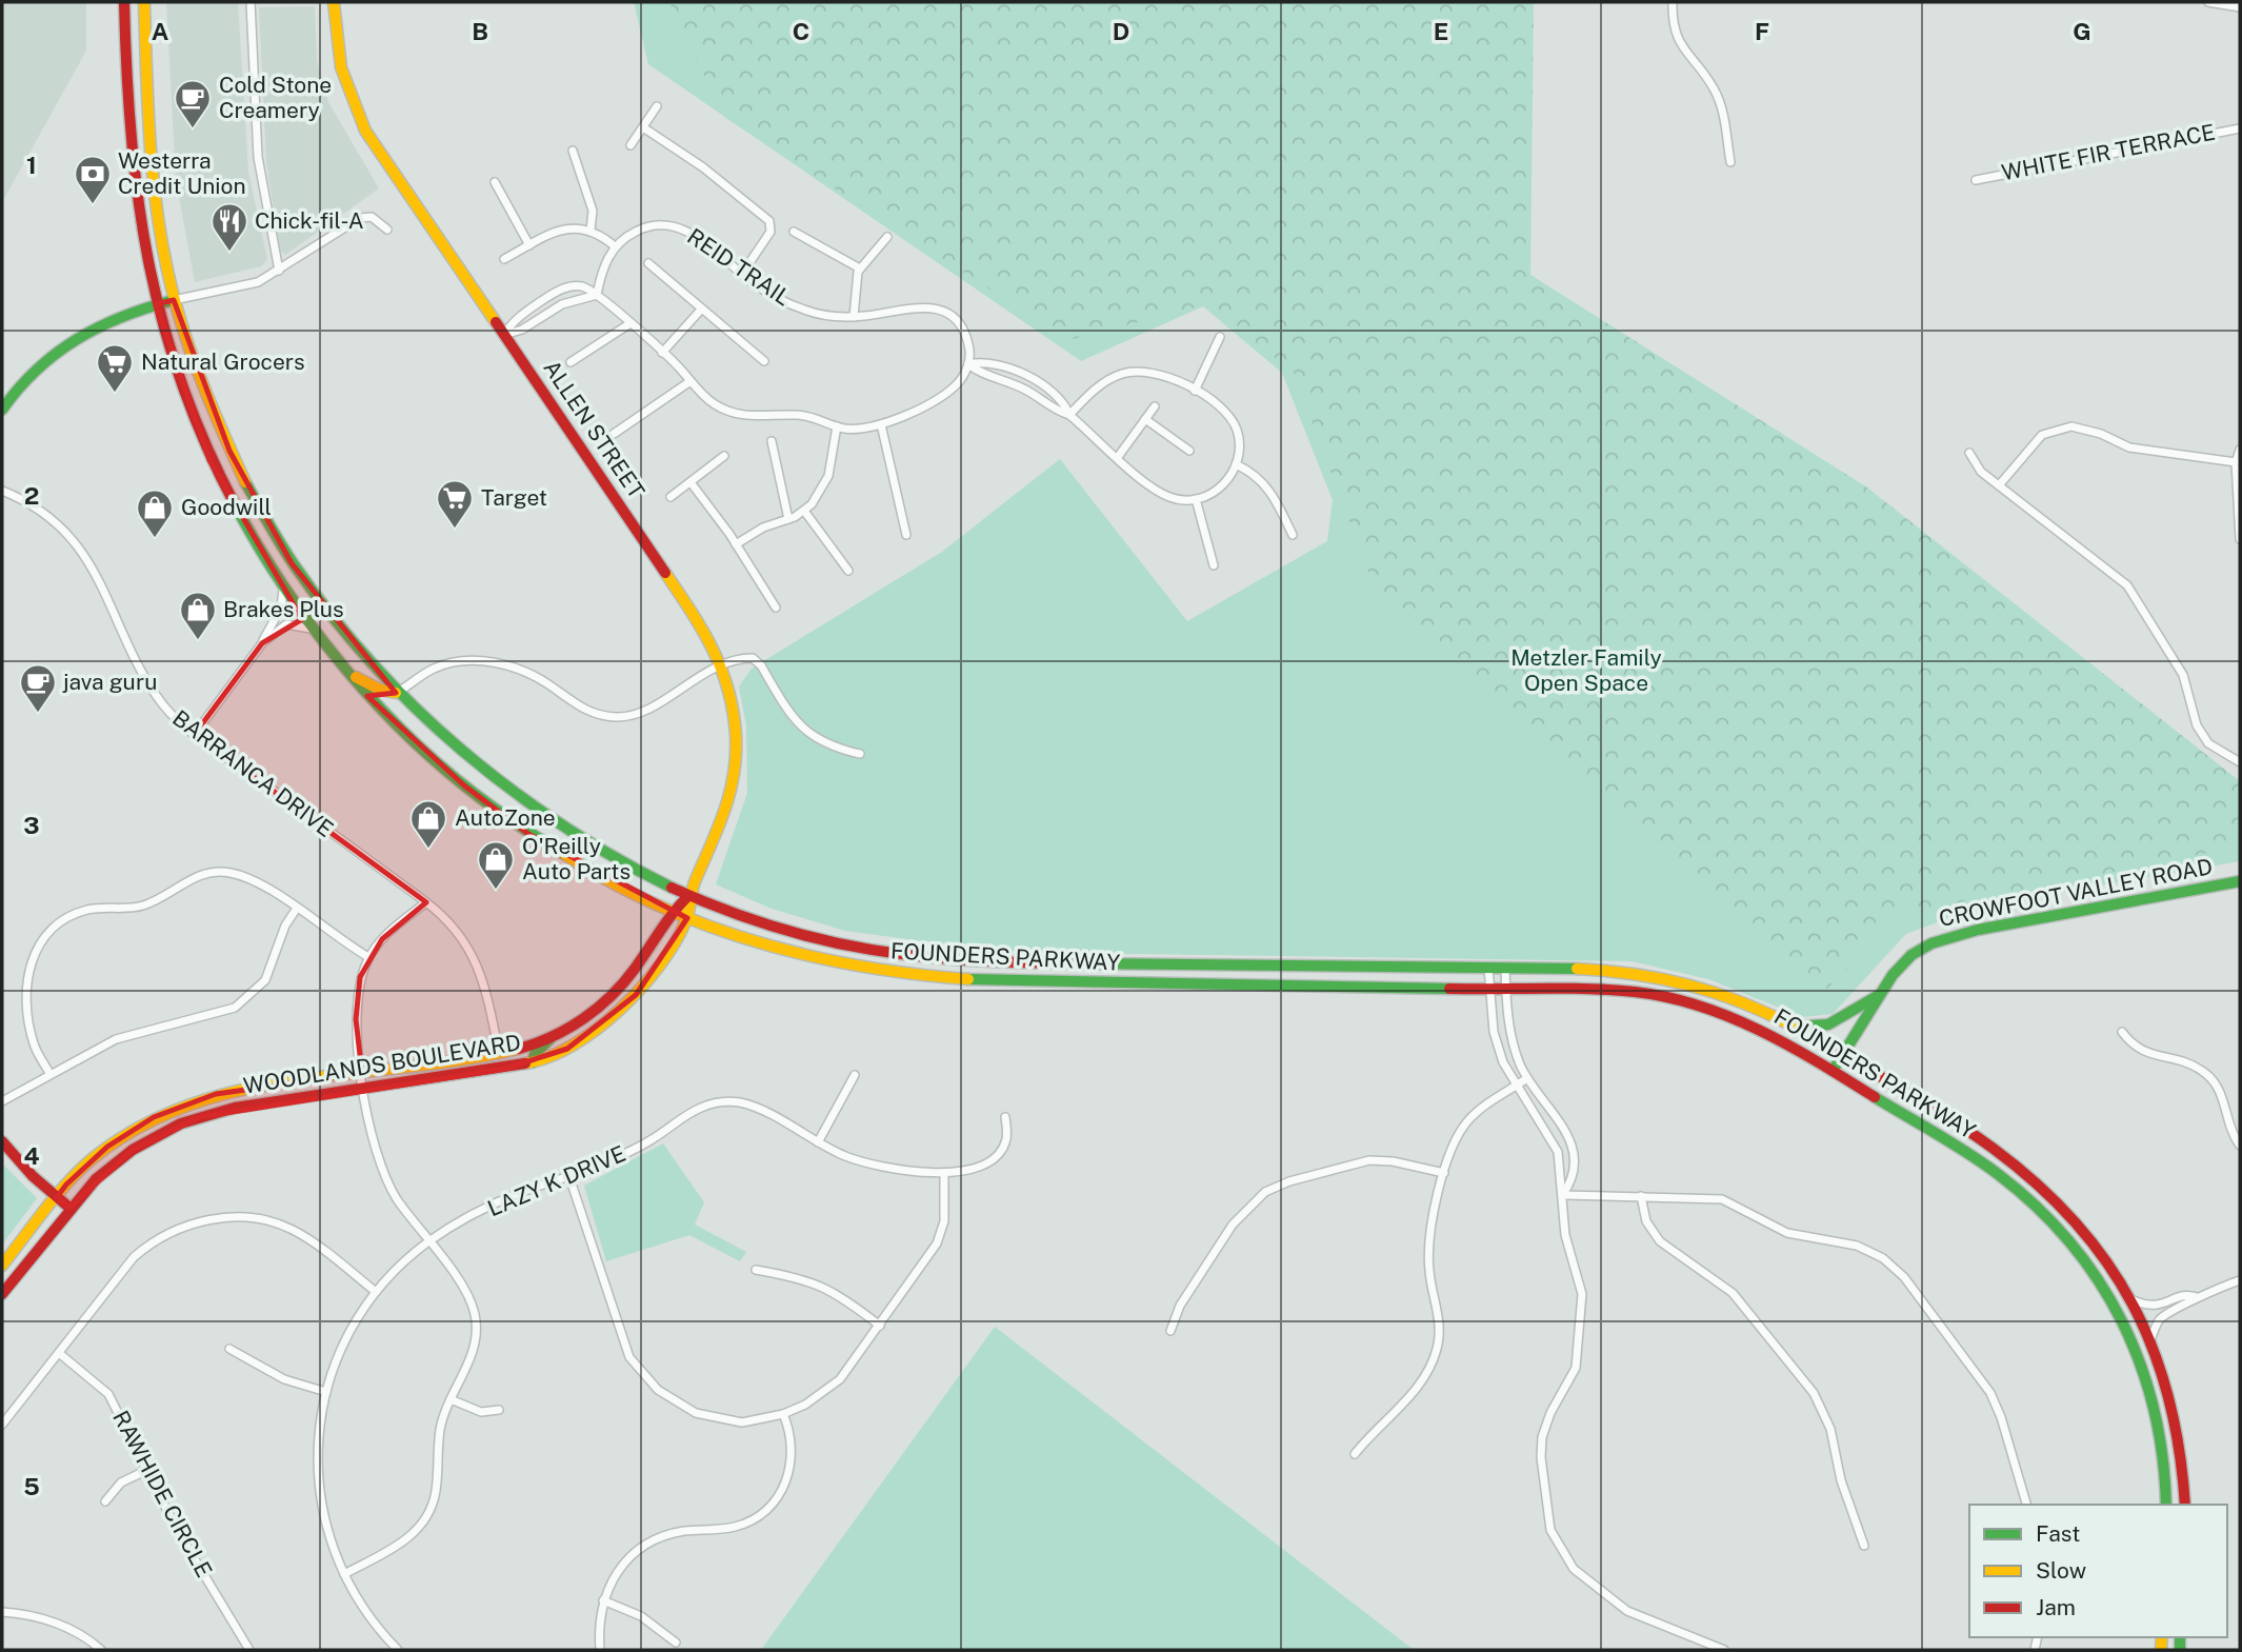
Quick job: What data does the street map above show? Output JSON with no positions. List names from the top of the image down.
{
  "streets": {
    "main road": [
      "ALLEN STREET",
      "CROWFOOT VALLEY ROAD",
      "FOUNDERS PARKWAY",
      "WOODLANDS BOULEVARD"
    ],
    "street": [
      "WHITE FIR TERRACE",
      "REID TRAIL",
      "BARRANCA DRIVE",
      "LAZY K DRIVE",
      "RAWHIDE CIRCLE"
    ]
  },
  "crossings": [
    ["ALLEN STREET", "FOUNDERS PARKWAY"],
    ["ALLEN STREET", "WOODLANDS BOULEVARD"],
    ["BARRANCA DRIVE", "WOODLANDS BOULEVARD"],
    ["CROWFOOT VALLEY ROAD", "FOUNDERS PARKWAY"],
    ["FOUNDERS PARKWAY", "WOODLANDS BOULEVARD"]
  ],
  "parks": ["Metzler Family Open Space"],
  "places": {
    "cafe": ["Cold Stone Creamery", "java guru"],
    "bank": ["Westerra Credit Union"],
    "restaurant": ["Chick-fil-A"],
    "supermarket": ["Natural Grocers", "Target"],
    "shop": [
      "Goodwill",
      "Brakes Plus",
      "AutoZone",
      "O'Reilly Auto Parts"
    ]
  },
  "legend": ["Fast", "Slow", "Jam"],
  "grid": {
    "columns": [
      "A",
      "B",
      "C",
      "D",
      "E",
      "F",
      "G"
    ],
    "rows": [
      "1",
      "2",
      "3",
      "4",
      "5"
    ]
  }
}
